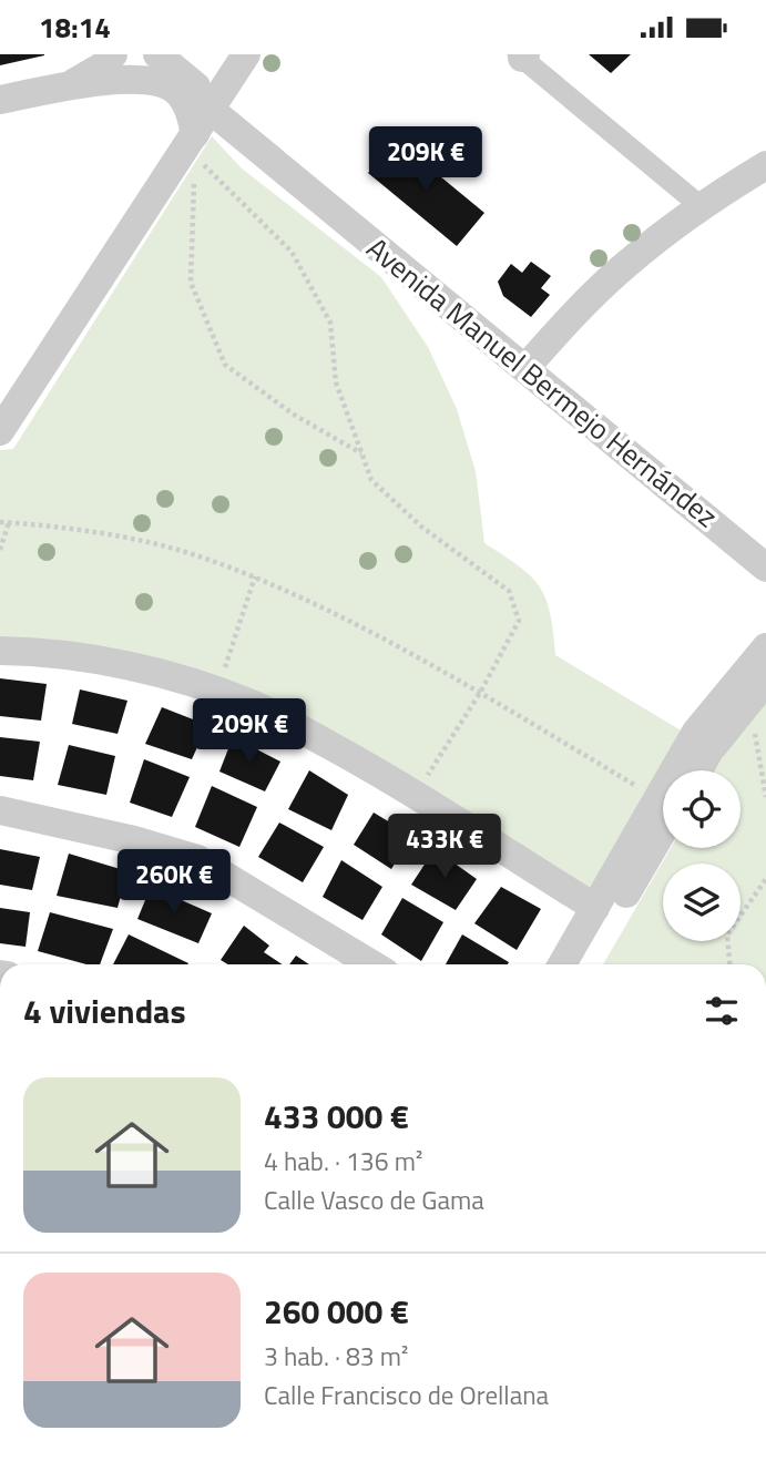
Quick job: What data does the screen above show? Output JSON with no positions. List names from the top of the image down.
{
  "streets": {
    "street": ["Avenida Manuel Bermejo Hernández"]
  },
  "page": {
    "status": "18:14",
    "price": [
      "209K €",
      "209K €",
      "433K €",
      "260K €"
    ],
    "heading": "4 viviendas",
    "list": [
      {
        "name": "433 000 €",
        "note": "4 hab. · 136 m² · Calle Vasco de Gama"
      },
      {
        "name": "260 000 €",
        "note": "3 hab. · 83 m² · Calle Francisco de Orellana"
      }
    ]
  }
}
